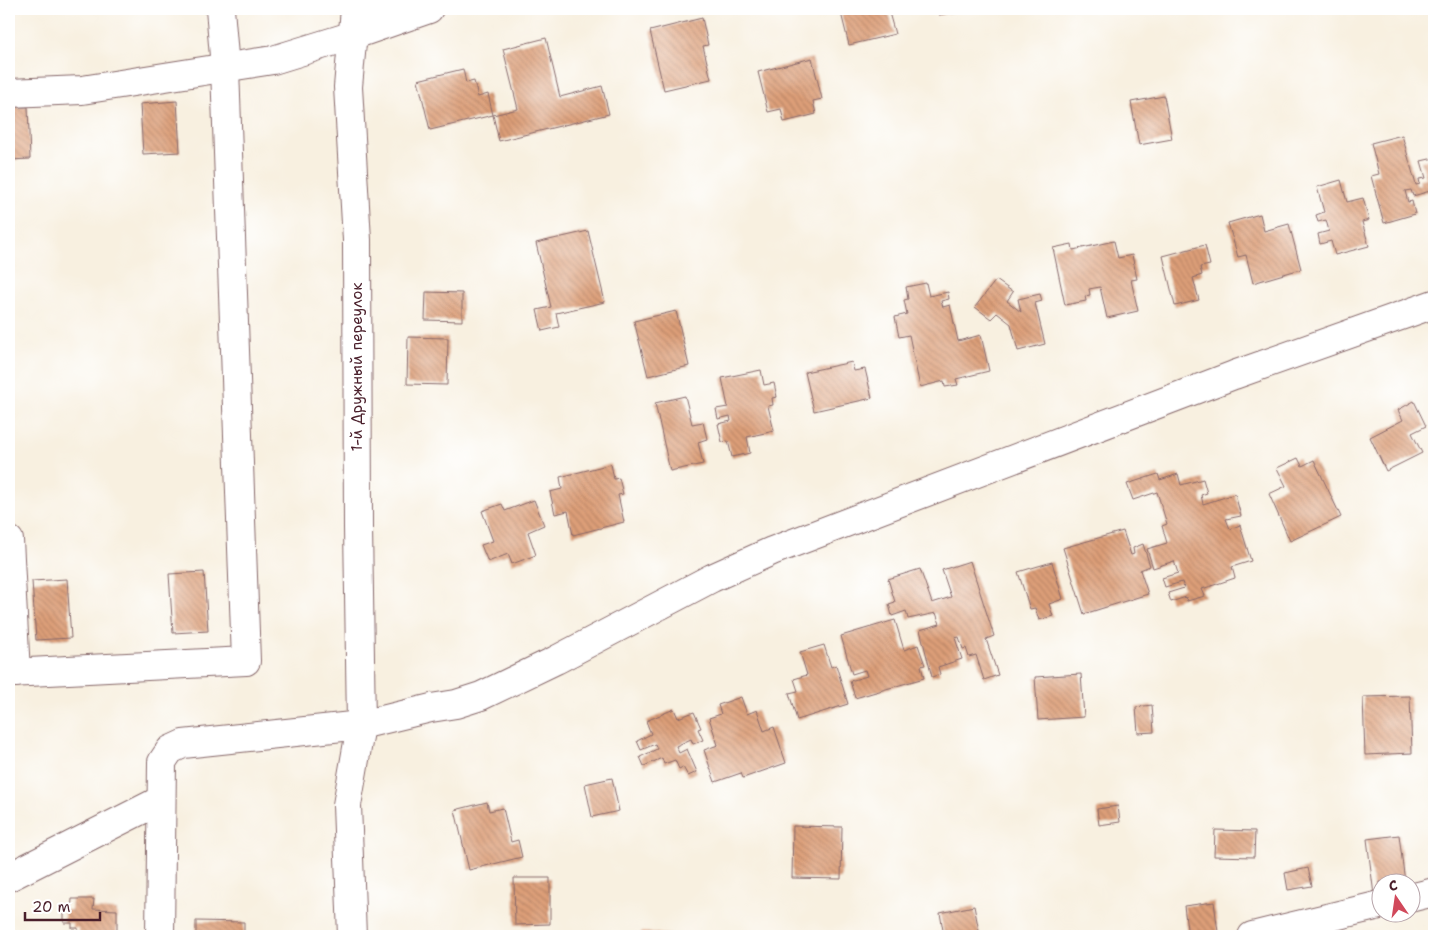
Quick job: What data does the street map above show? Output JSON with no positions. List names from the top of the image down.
{
  "streets": {
    "street": ["1-й Дружный переулок"]
  },
  "scale_bar": "20 m",
  "north": "top"
}
